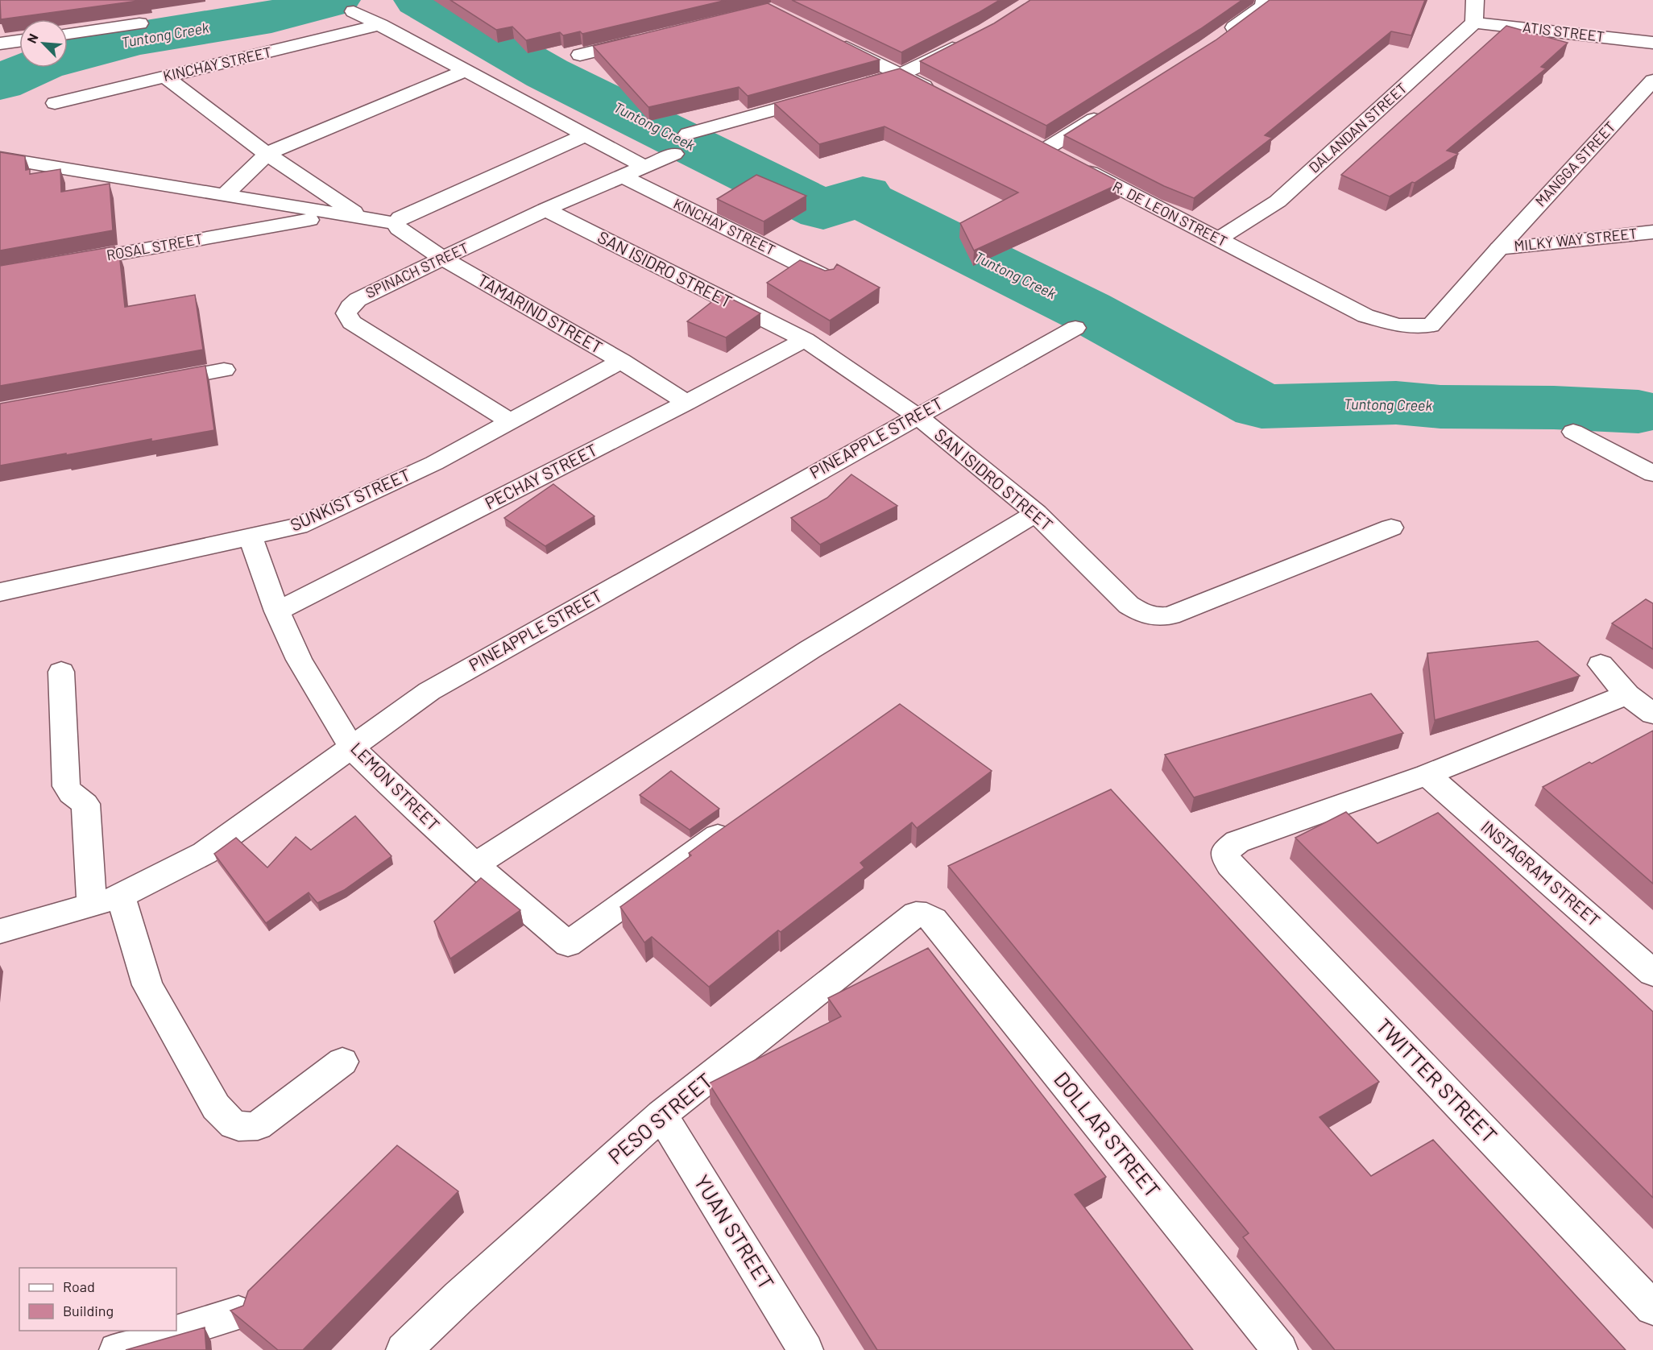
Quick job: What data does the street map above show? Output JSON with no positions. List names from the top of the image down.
{
  "streets": {
    "street": [
      "ATIS STREET",
      "KINCHAY STREET",
      "DALANDAN STREET",
      "MANGGA STREET",
      "R. DE LEON STREET",
      "MILKY WAY STREET",
      "ROSAL STREET",
      "SAN ISIDRO STREET",
      "SPINACH STREET",
      "TAMARIND STREET",
      "PINEAPPLE STREET",
      "PECHAY STREET",
      "SUNKIST STREET",
      "LEMON STREET",
      "INSTAGRAM STREET",
      "TWITTER STREET",
      "PESO STREET",
      "DOLLAR STREET",
      "YUAN STREET"
    ]
  },
  "crossings": [
    ["ATIS STREET", "DALANDAN STREET"],
    ["KINCHAY STREET", "SPINACH STREET"],
    ["DALANDAN STREET", "R. DE LEON STREET"],
    ["MANGGA STREET", "R. DE LEON STREET"],
    ["MANGGA STREET", "MILKY WAY STREET"],
    ["R. DE LEON STREET", "MILKY WAY STREET"],
    ["SAN ISIDRO STREET", "SPINACH STREET"],
    ["SAN ISIDRO STREET", "PINEAPPLE STREET"],
    ["SAN ISIDRO STREET", "PECHAY STREET"],
    ["SPINACH STREET", "TAMARIND STREET"],
    ["SPINACH STREET", "SUNKIST STREET"],
    ["TAMARIND STREET", "PECHAY STREET"],
    ["TAMARIND STREET", "SUNKIST STREET"],
    ["PINEAPPLE STREET", "LEMON STREET"],
    ["PECHAY STREET", "LEMON STREET"],
    ["SUNKIST STREET", "LEMON STREET"],
    ["INSTAGRAM STREET", "TWITTER STREET"],
    ["PESO STREET", "DOLLAR STREET"],
    ["PESO STREET", "YUAN STREET"]
  ],
  "water": ["Tuntong Creek"],
  "legend": ["Road", "Building"],
  "north": "top left"
}
